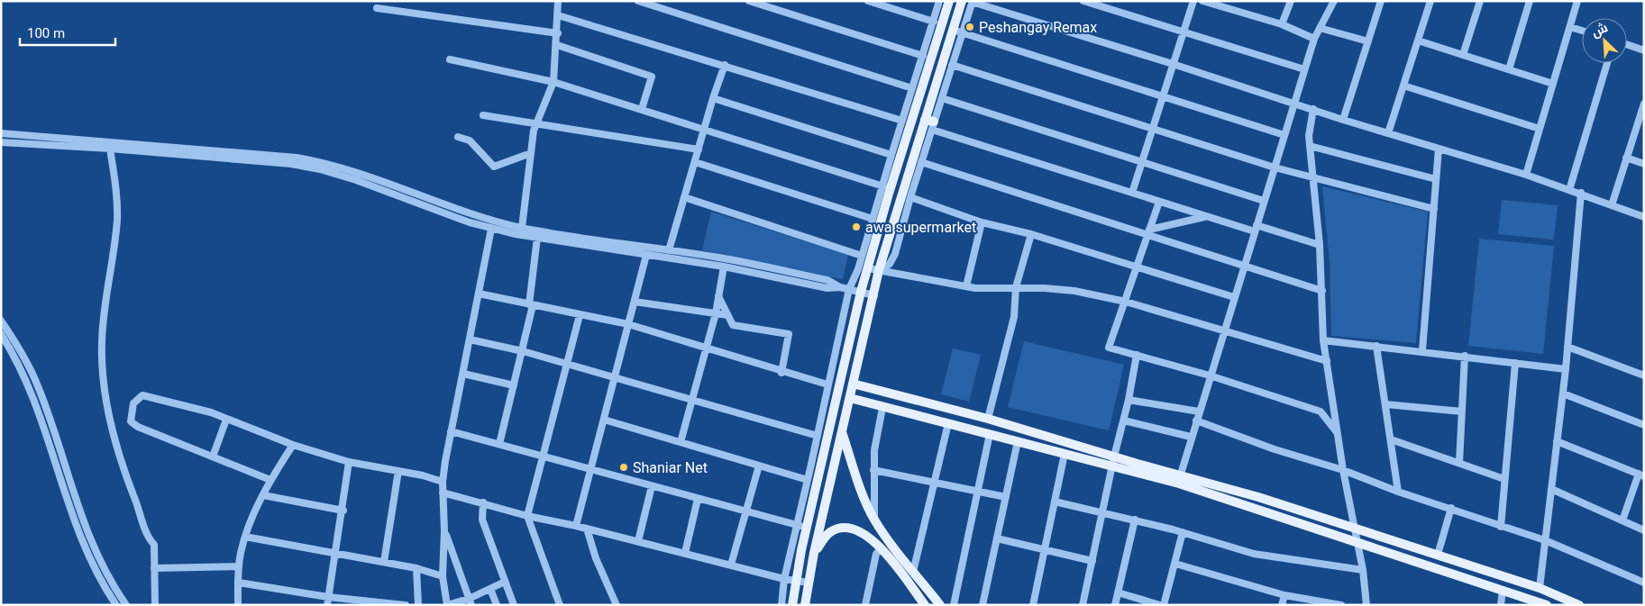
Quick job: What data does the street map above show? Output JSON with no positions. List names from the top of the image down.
{
  "places": ["Peshangay Remax", "awa supermarket", "Shaniar Net"],
  "scale_bar": "100 m",
  "north": "top left"
}
